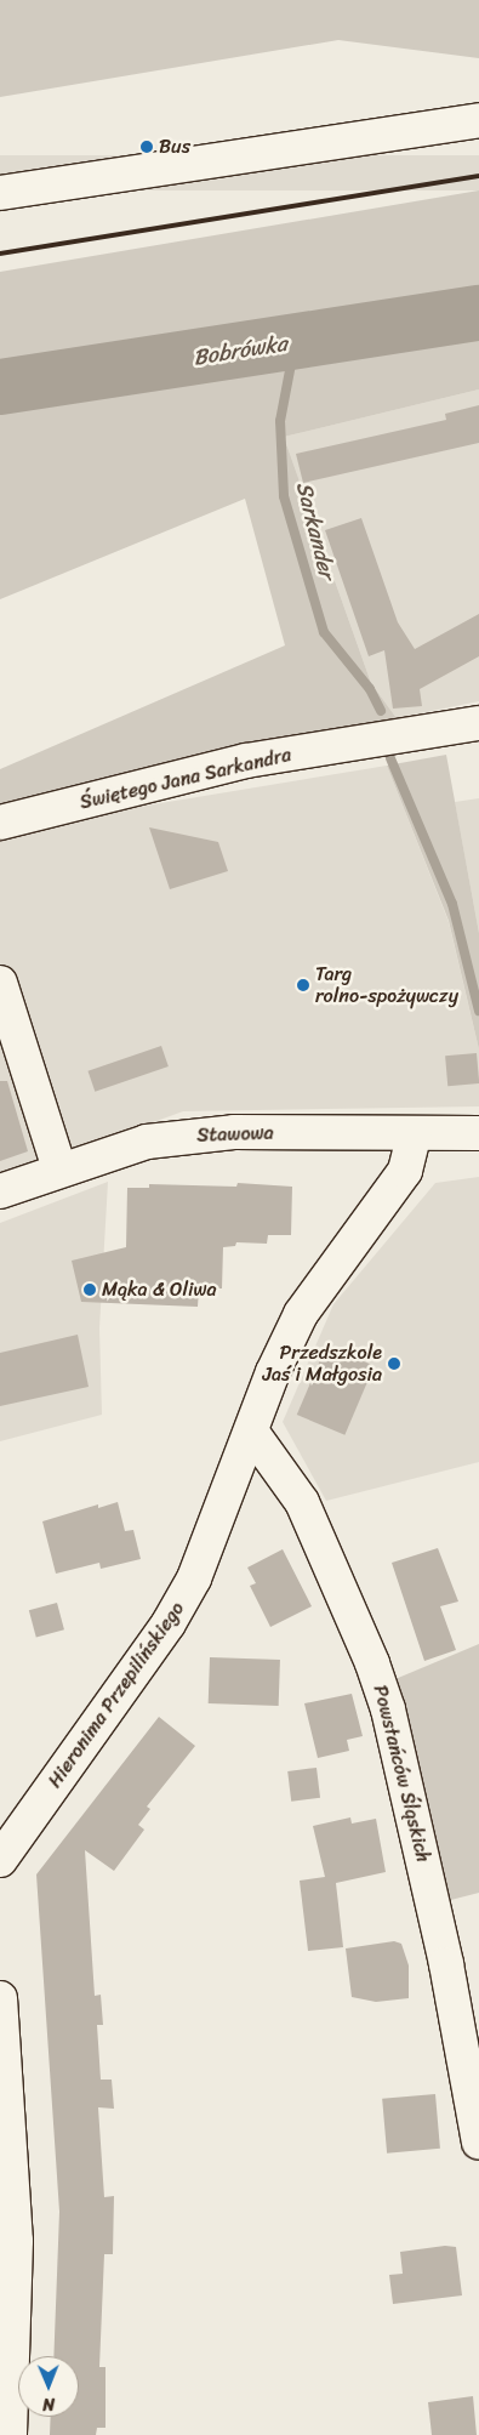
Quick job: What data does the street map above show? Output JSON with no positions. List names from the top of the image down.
{
  "streets": {
    "street": [
      "Świętego Jana Sarkandra",
      "Stawowa",
      "Hieronima Przepilińskiego",
      "Powstańców Śląskich"
    ]
  },
  "crossings": [
    ["Stawowa", "Hieronima Przepilińskiego"],
    ["Hieronima Przepilińskiego", "Powstańców Śląskich"]
  ],
  "water": ["Bobrówka", "Sarkander"],
  "places": [
    "Bus",
    "Targ rolno-spożywczy",
    "Mąka & Oliwa",
    "Przedszkole Jaś i Małgosia"
  ],
  "north": "bottom"
}
